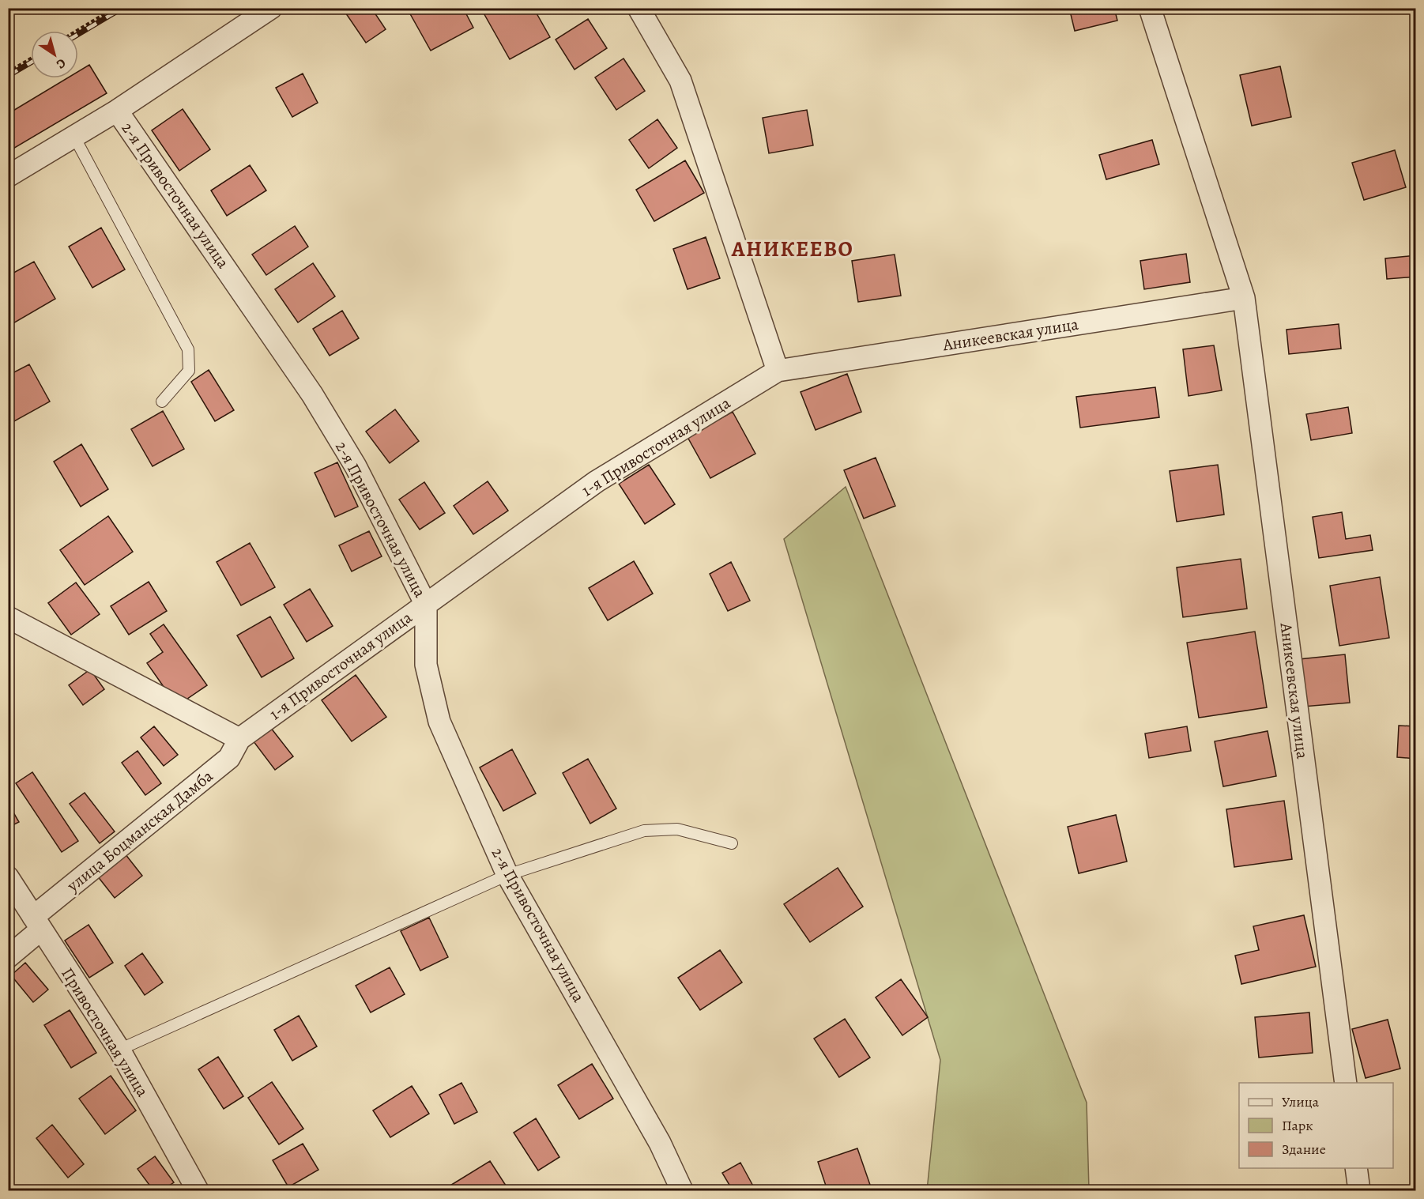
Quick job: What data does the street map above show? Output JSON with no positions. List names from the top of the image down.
{
  "streets": {
    "street": [
      "2-я Привосточная улица",
      "Аникеевская улица",
      "1-я Привосточная улица",
      "улица Боцманская Дамба",
      "Привосточная улица"
    ]
  },
  "crossings": [
    ["2-я Привосточная улица", "1-я Привосточная улица"],
    ["Аникеевская улица", "1-я Привосточная улица"],
    ["1-я Привосточная улица", "улица Боцманская Дамба"],
    ["улица Боцманская Дамба", "Привосточная улица"]
  ],
  "districts": ["АНИКЕЕВО"],
  "legend": ["Улица", "Парк", "Здание"],
  "north": "bottom right"
}
